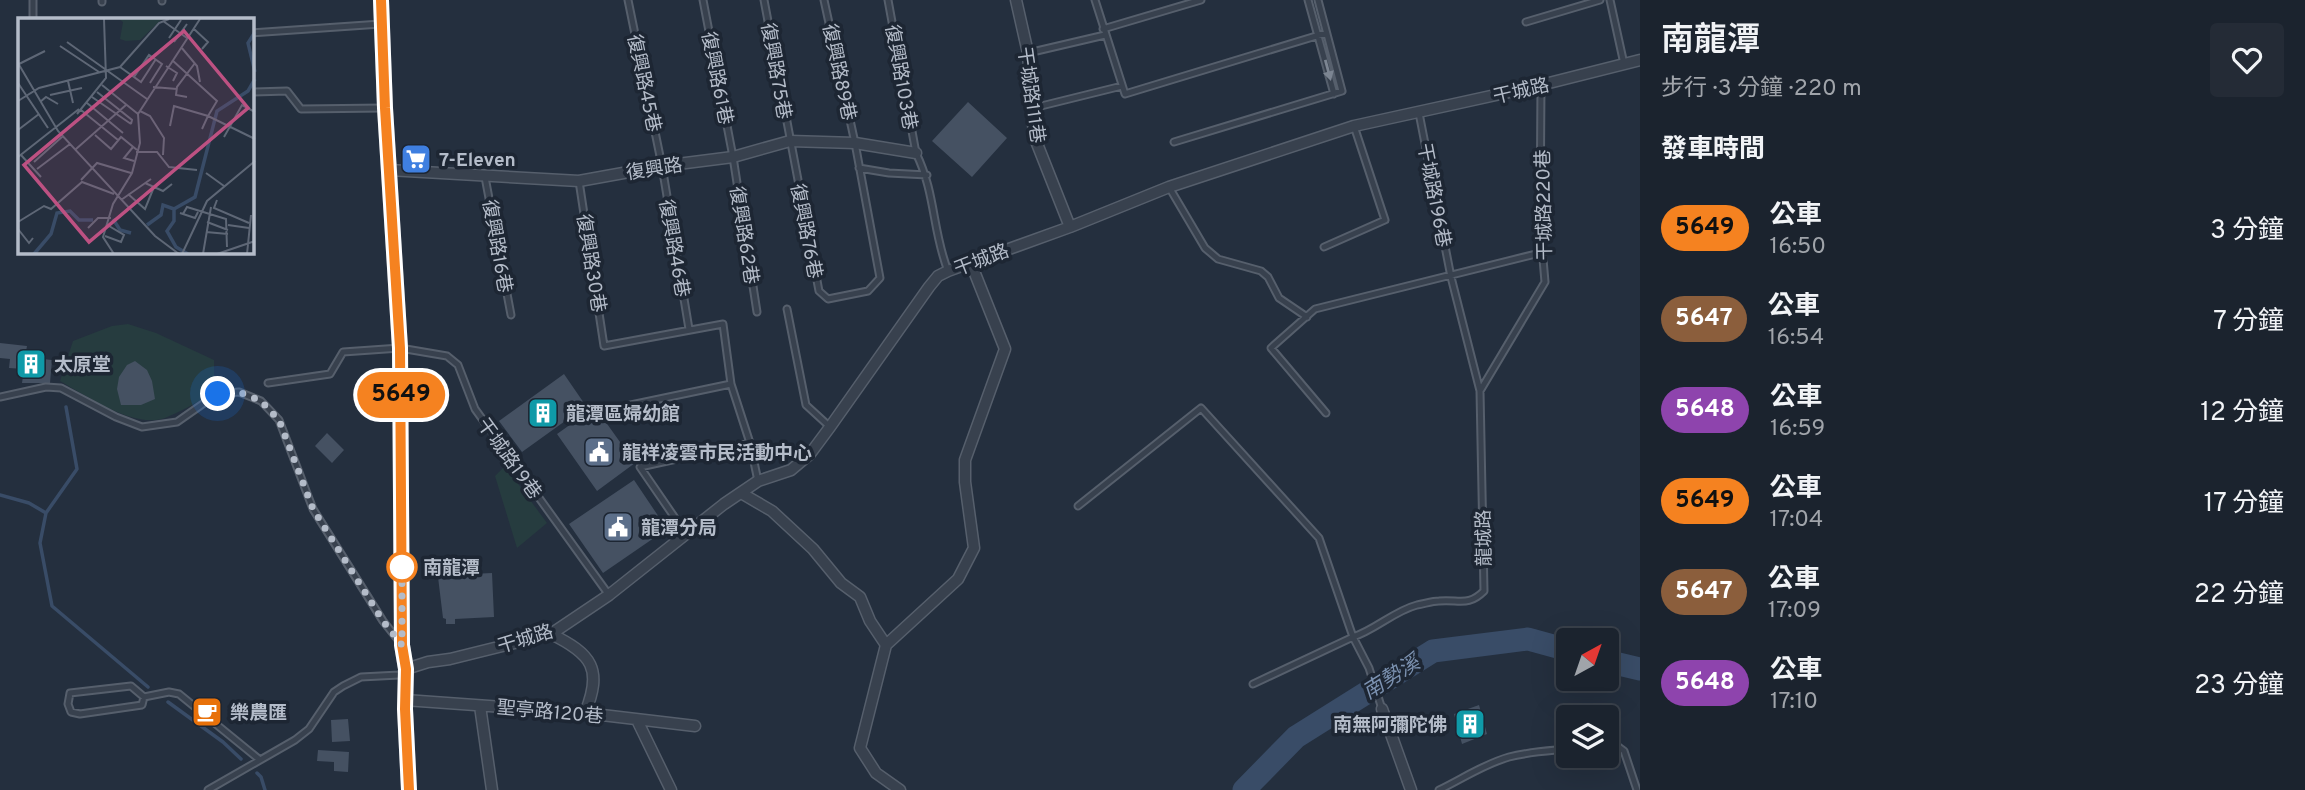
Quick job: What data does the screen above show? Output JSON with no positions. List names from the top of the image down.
{
  "streets": {
    "street": [
      "干城路",
      "干城路111巷",
      "復興路",
      "聖亭路120巷"
    ],
    "lane": [
      "復興路75巷",
      "復興路89巷",
      "復興路103巷",
      "復興路61巷",
      "復興路45巷",
      "干城路196巷",
      "干城路220巷",
      "復興路76巷",
      "復興路62巷",
      "復興路16巷",
      "復興路46巷",
      "復興路30巷",
      "干城路19巷",
      "龍城路"
    ]
  },
  "crossings": [
    ["復興路75巷", "復興路"],
    ["復興路75巷", "復興路76巷"],
    ["復興路89巷", "復興路"],
    ["復興路89巷", "復興路76巷"],
    ["復興路103巷", "干城路"],
    ["復興路103巷", "復興路"],
    ["復興路61巷", "復興路"],
    ["復興路61巷", "復興路62巷"],
    ["復興路45巷", "復興路"],
    ["復興路45巷", "復興路46巷"],
    ["干城路", "干城路111巷"],
    ["干城路", "干城路196巷"],
    ["干城路", "干城路220巷"],
    ["干城路", "干城路19巷"],
    ["復興路", "復興路76巷"],
    ["復興路", "復興路62巷"],
    ["復興路", "復興路16巷"],
    ["復興路", "復興路46巷"],
    ["復興路", "復興路30巷"],
    ["干城路196巷", "干城路220巷"],
    ["干城路196巷", "龍城路"],
    ["干城路220巷", "龍城路"],
    ["復興路46巷", "復興路30巷"]
  ],
  "water": ["南勢溪"],
  "places": {
    "supermarket": ["7-Eleven"],
    "building": ["太原堂", "龍潭區婦幼館", "南無阿彌陀佛"],
    "public building": ["龍祥凌雲市民活動中心", "龍潭分局"],
    "other": ["南龍潭"],
    "cafe": ["樂農匯"]
  },
  "lines": ["bus line 5649"],
  "north": "top right",
  "page": {
    "on_map": "5649",
    "heading": [
      ["南龍潭", "步行 · 3 分鐘 · 220 m"],
      "發車時間"
    ],
    "list": [
      {
        "mark": "5649",
        "name": "公車",
        "note": "16:50",
        "value": "3 分鐘"
      },
      {
        "mark": "5647",
        "name": "公車",
        "note": "16:54",
        "value": "7 分鐘"
      },
      {
        "mark": "5648",
        "name": "公車",
        "note": "16:59",
        "value": "12 分鐘"
      },
      {
        "mark": "5649",
        "name": "公車",
        "note": "17:04",
        "value": "17 分鐘"
      },
      {
        "mark": "5647",
        "name": "公車",
        "note": "17:09",
        "value": "22 分鐘"
      },
      {
        "mark": "5648",
        "name": "公車",
        "note": "17:10",
        "value": "23 分鐘"
      }
    ]
  }
}
